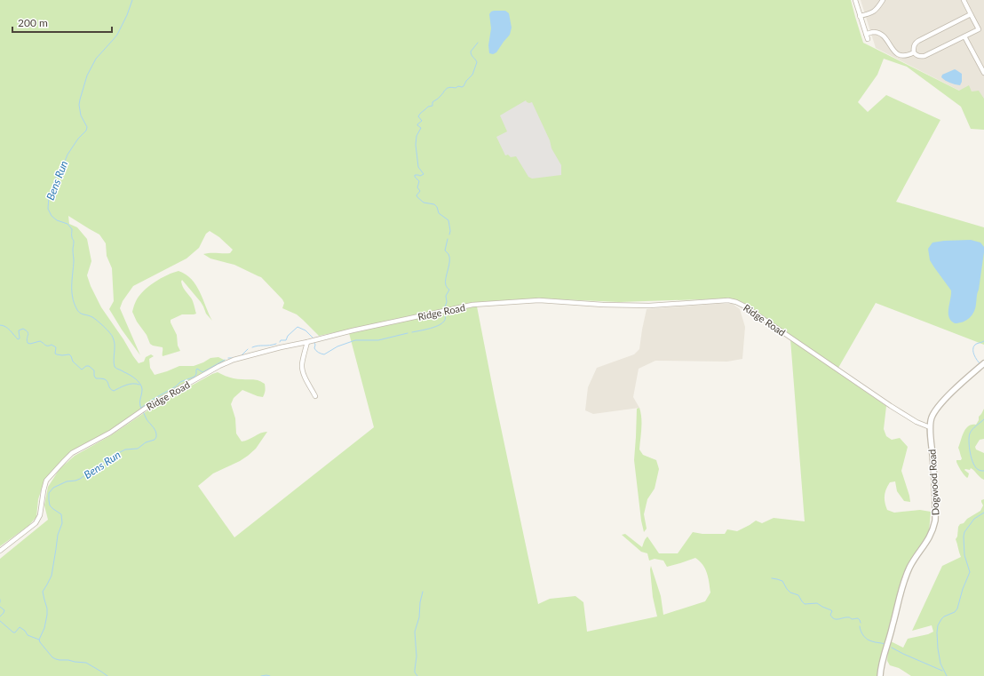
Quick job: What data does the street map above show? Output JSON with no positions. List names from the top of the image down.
{
  "streets": {
    "street": ["Ridge Road", "Dogwood Road"]
  },
  "crossings": [
    ["Ridge Road", "Dogwood Road"]
  ],
  "water": ["Bens Run"],
  "scale_bar": "200 m"
}
